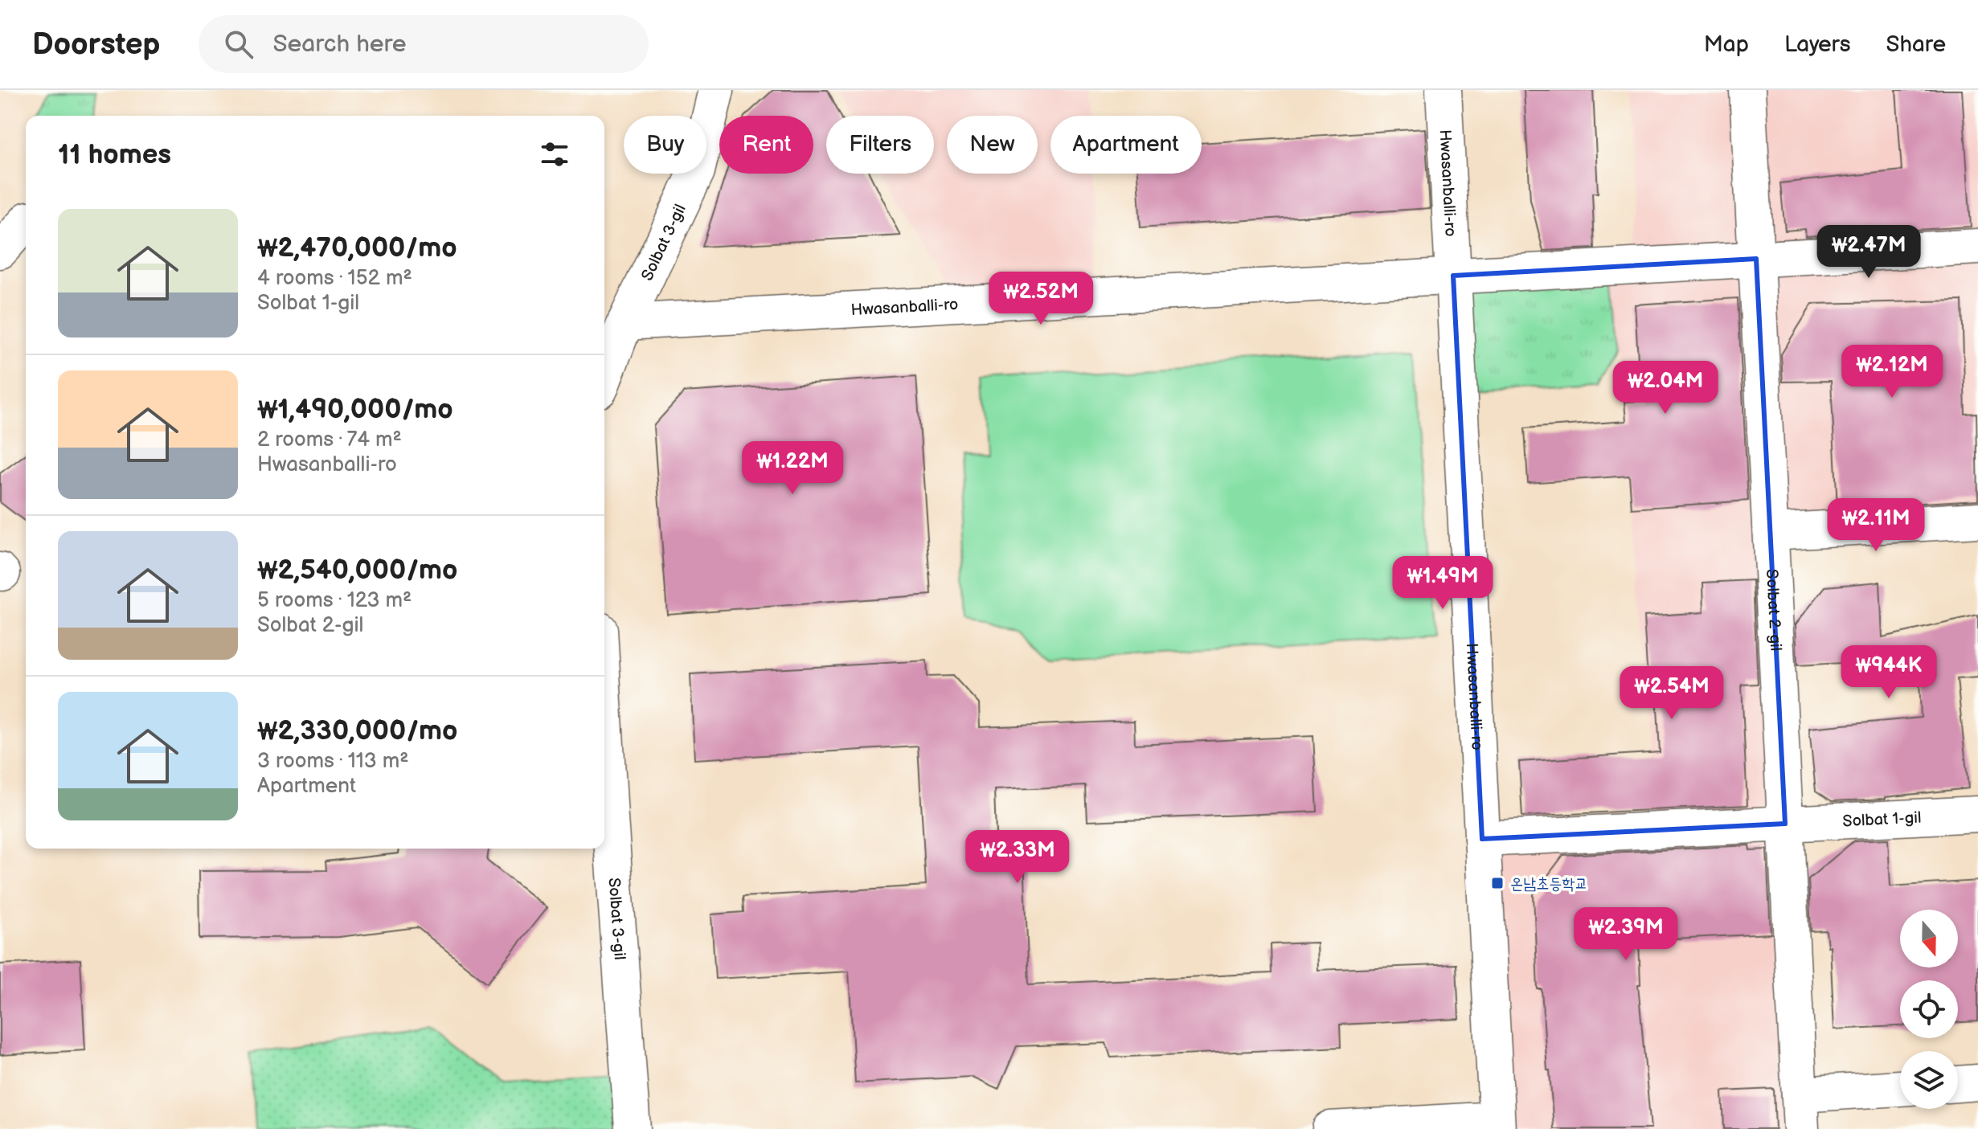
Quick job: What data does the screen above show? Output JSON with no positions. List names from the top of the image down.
{
  "streets": {
    "street": [
      "Hwasanballi-ro",
      "Solbat 3-gil",
      "Solbat 2-gil",
      "Solbat 1-gil"
    ]
  },
  "crossings": [
    ["Hwasanballi-ro", "Solbat 3-gil"],
    ["Hwasanballi-ro", "Solbat 1-gil"],
    ["Solbat 2-gil", "Solbat 1-gil"]
  ],
  "places": {
    "transit": ["온남초등학교"]
  },
  "north": "bottom",
  "page": {
    "header": "Doorstep",
    "search": "Search here",
    "nav": ["Map", "Layers", "Share"],
    "chip": [
      "Buy",
      "Rent",
      "Filters",
      "New",
      "Apartment"
    ],
    "heading": "11 homes",
    "list": [
      {
        "name": "₩2,470,000/mo",
        "note": "4 rooms · 152 m² · Solbat 1-gil"
      },
      {
        "name": "₩1,490,000/mo",
        "note": "2 rooms · 74 m² · Hwasanballi-ro"
      },
      {
        "name": "₩2,540,000/mo",
        "note": "5 rooms · 123 m² · Solbat 2-gil"
      },
      {
        "name": "₩2,330,000/mo",
        "note": "3 rooms · 113 m² · Apartment"
      }
    ],
    "price": [
      "₩2.47M",
      "₩2.52M",
      "₩2.12M",
      "₩2.04M",
      "₩1.22M",
      "₩2.11M",
      "₩1.49M",
      "₩944K",
      "₩2.54M",
      "₩2.33M",
      "₩2.39M"
    ]
  }
}
